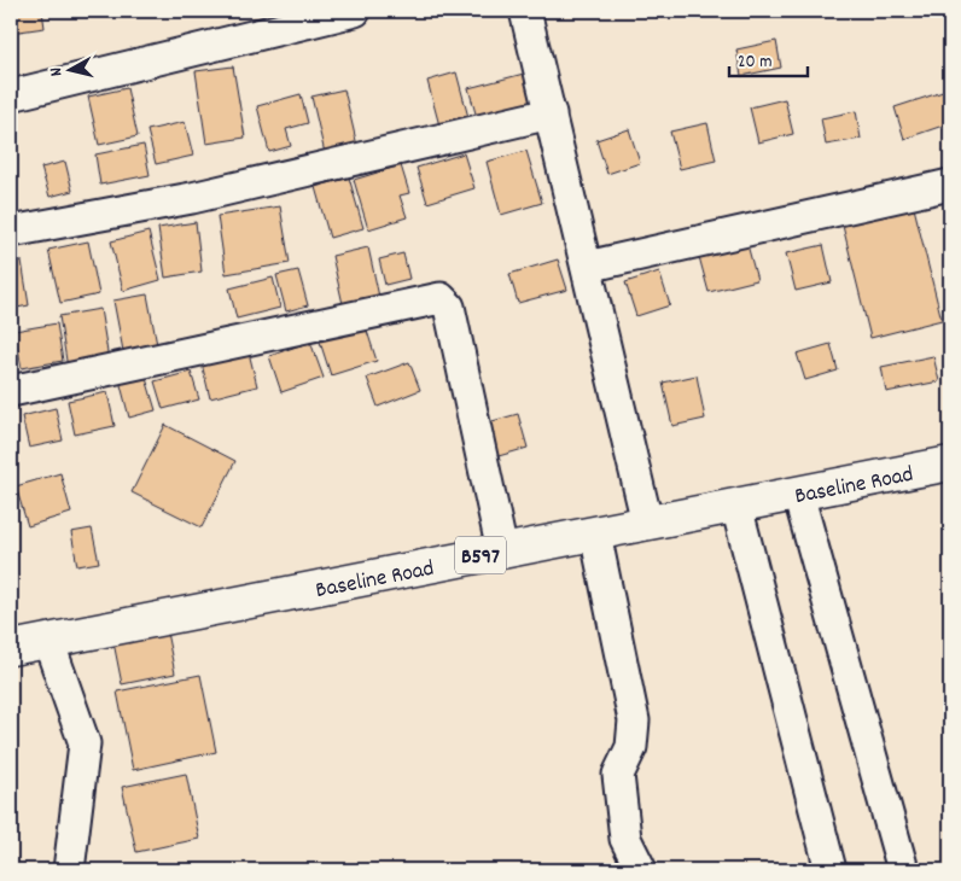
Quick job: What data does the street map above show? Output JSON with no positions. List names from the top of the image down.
{
  "streets": {
    "main road": ["Baseline Road", "B597"]
  },
  "scale_bar": "20 m",
  "north": "left"
}
